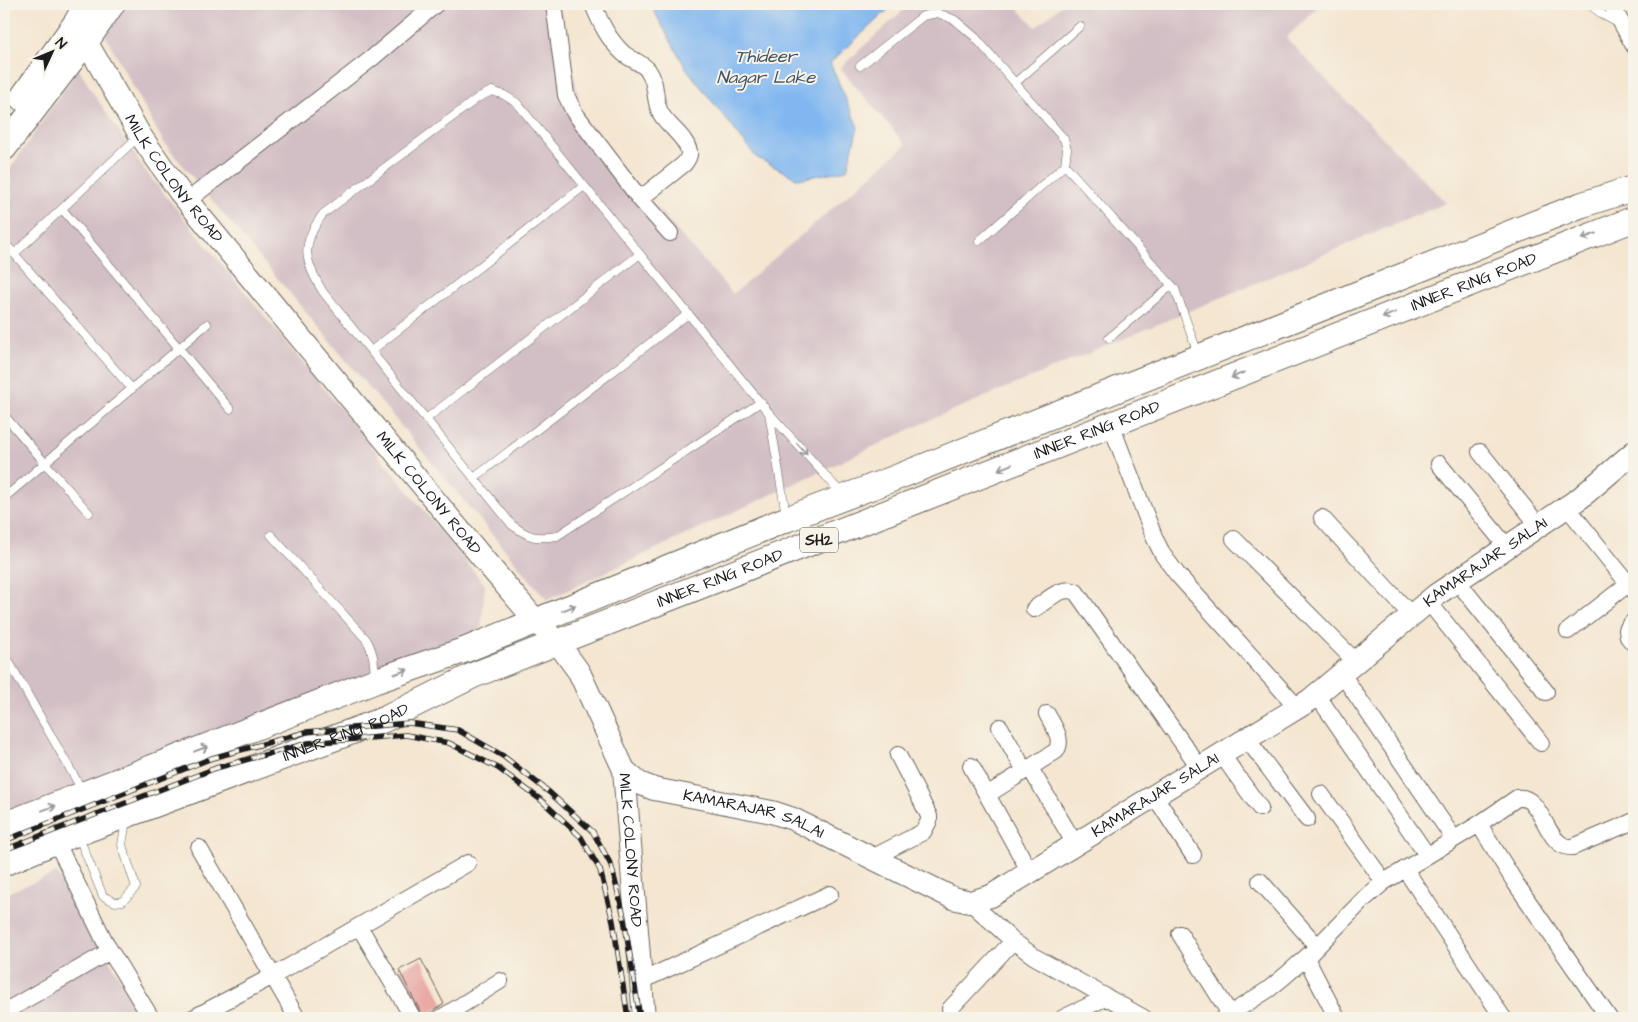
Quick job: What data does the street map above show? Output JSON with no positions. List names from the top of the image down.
{
  "streets": {
    "main road": [
      "MILK COLONY ROAD",
      "INNER RING ROAD",
      "SH2",
      "KAMARAJAR SALAI"
    ]
  },
  "crossings": [
    ["MILK COLONY ROAD", "INNER RING ROAD"],
    ["MILK COLONY ROAD", "KAMARAJAR SALAI"]
  ],
  "water": ["Thideer Nagar Lake"],
  "north": "top right"
}
